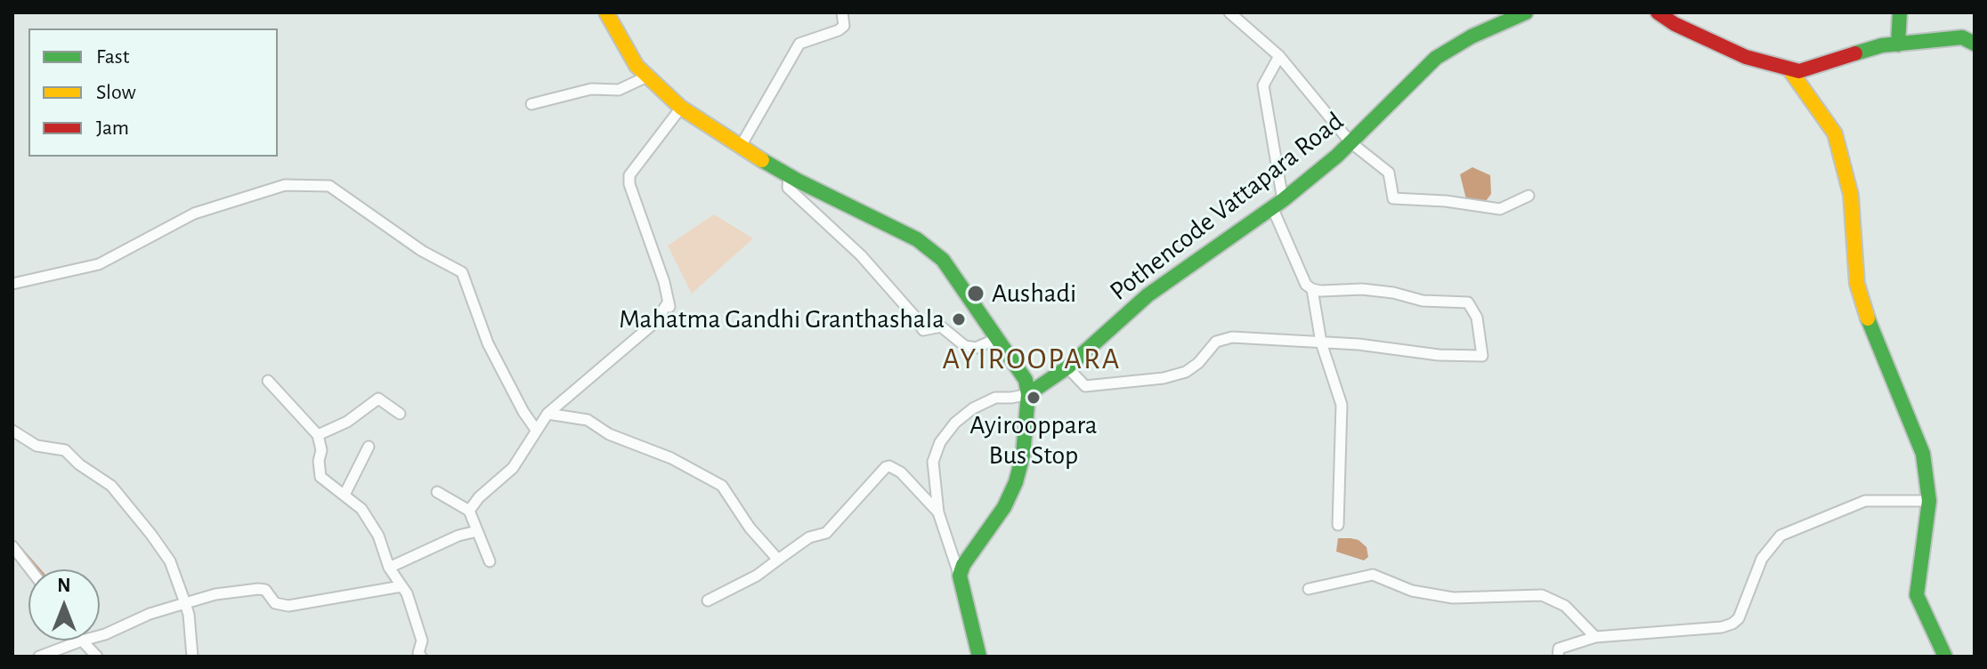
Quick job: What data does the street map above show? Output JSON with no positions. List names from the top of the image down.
{
  "streets": {
    "main road": ["Pothencode Vattapara Road"]
  },
  "districts": ["AYIROOPARA"],
  "places": ["Aushadi", "Mahatma Gandhi Granthashala", "Ayirooppara Bus Stop"],
  "legend": ["Fast", "Slow", "Jam"],
  "north": "top"
}
